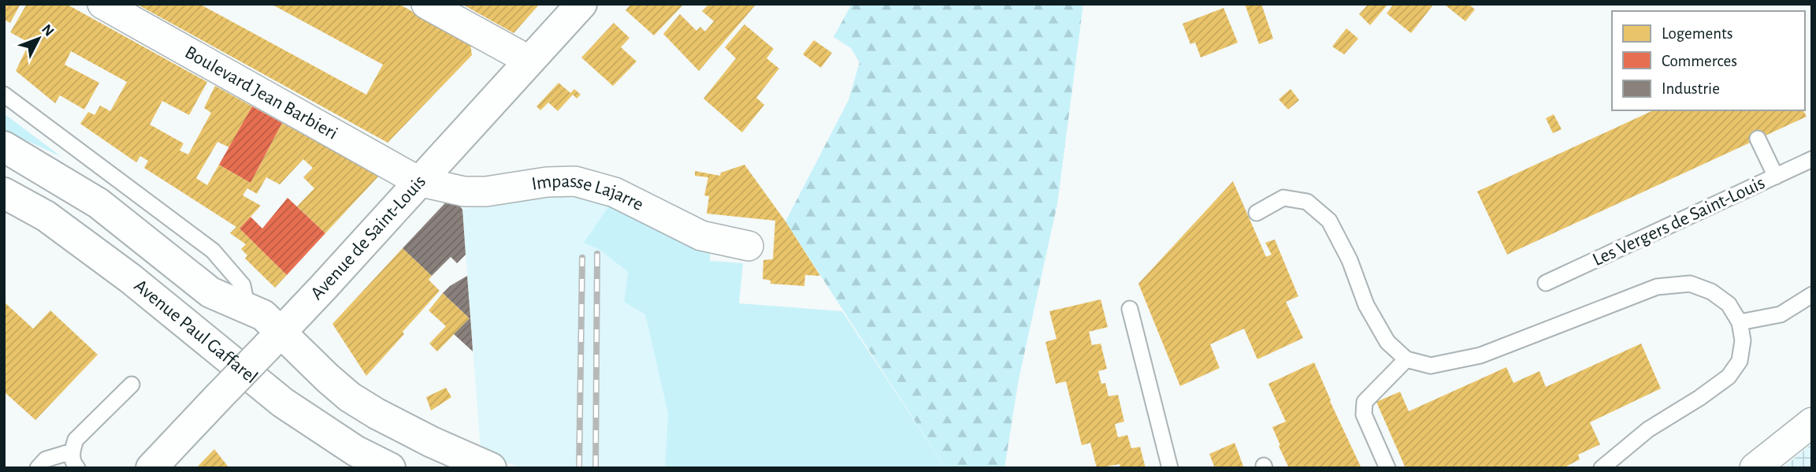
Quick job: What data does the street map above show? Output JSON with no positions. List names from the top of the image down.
{
  "streets": {
    "main road": ["Avenue de Saint-Louis", "Avenue Paul Gaffarel"],
    "street": ["Boulevard Jean Barbieri", "Impasse Lajarre"],
    "lane": ["Les Vergers de Saint-Louis"]
  },
  "crossings": [
    ["Boulevard Jean Barbieri", "Impasse Lajarre"],
    ["Boulevard Jean Barbieri", "Avenue de Saint-Louis"],
    ["Impasse Lajarre", "Avenue de Saint-Louis"]
  ],
  "legend": ["Logements", "Commerces", "Industrie"],
  "north": "top right"
}
